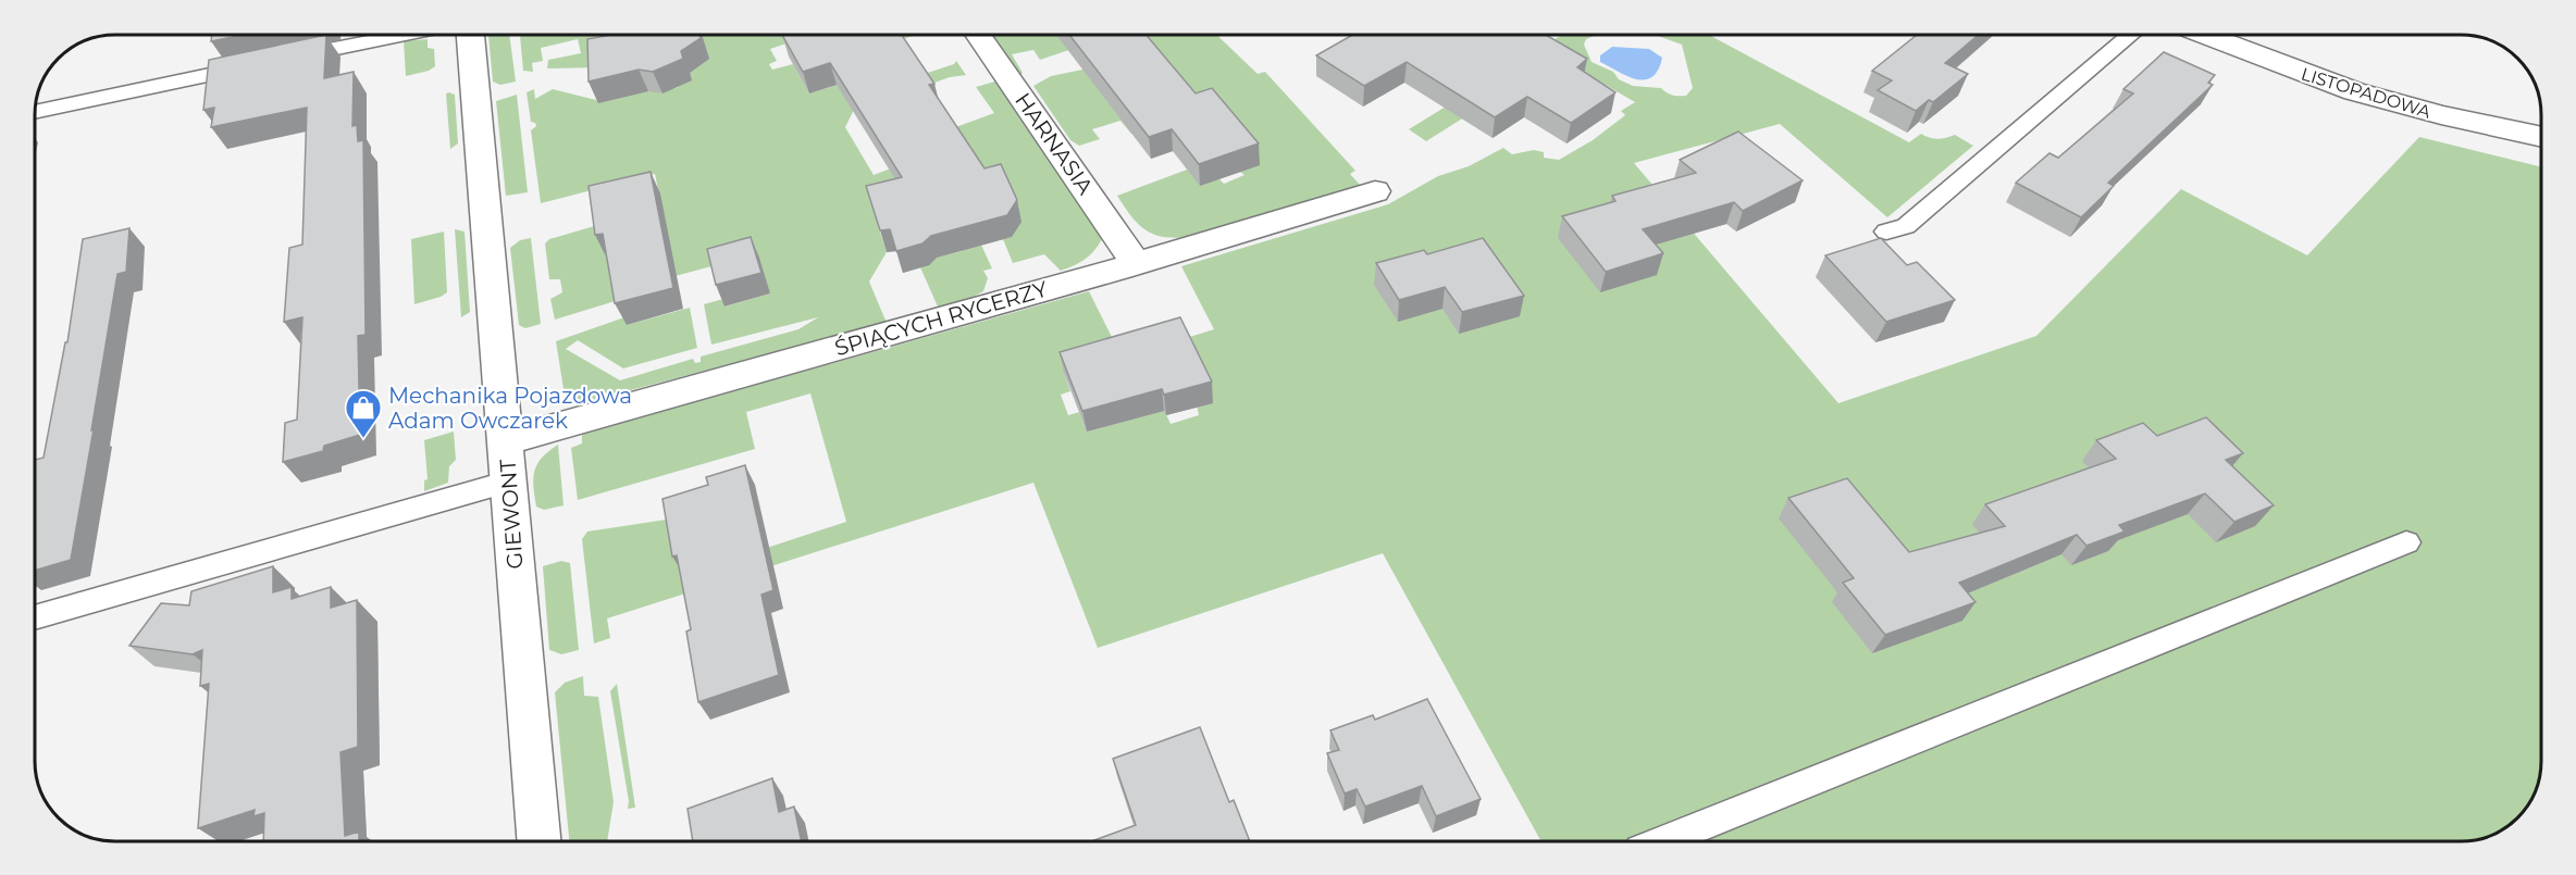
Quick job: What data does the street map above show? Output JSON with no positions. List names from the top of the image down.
{
  "streets": {
    "street": [
      "LISTOPADOWA",
      "HARNASIA",
      "ŚPIĄCYCH RYCERZY",
      "GIEWONT"
    ]
  },
  "crossings": [
    ["HARNASIA", "ŚPIĄCYCH RYCERZY"],
    ["ŚPIĄCYCH RYCERZY", "GIEWONT"]
  ],
  "places": {
    "shop": ["Mechanika Pojazdowa Adam Owczarek"]
  }
}
